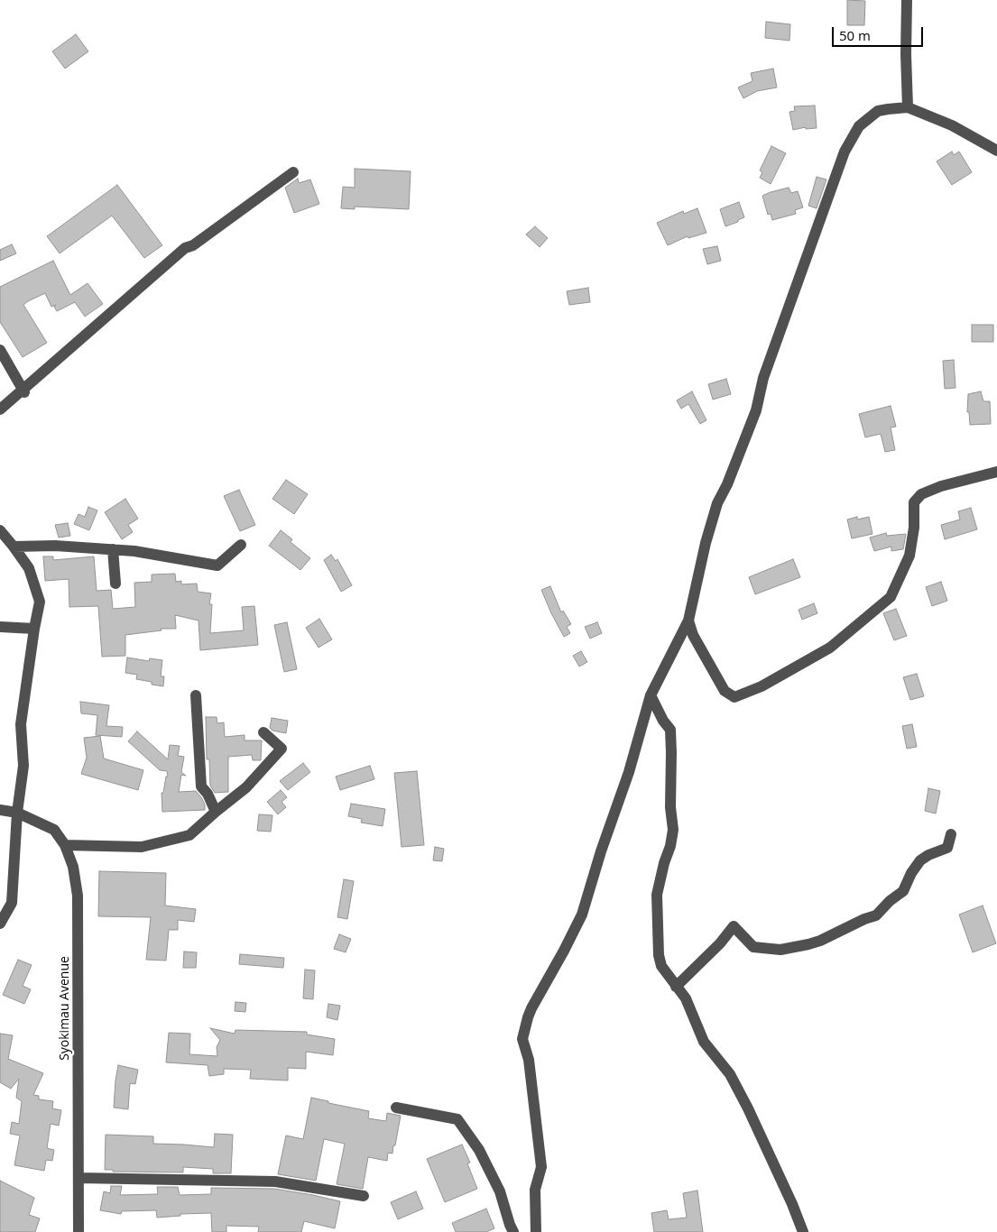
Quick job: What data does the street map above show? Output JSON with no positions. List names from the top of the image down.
{
  "streets": {
    "street": ["Syokimau Avenue"]
  },
  "scale_bar": "50 m"
}
